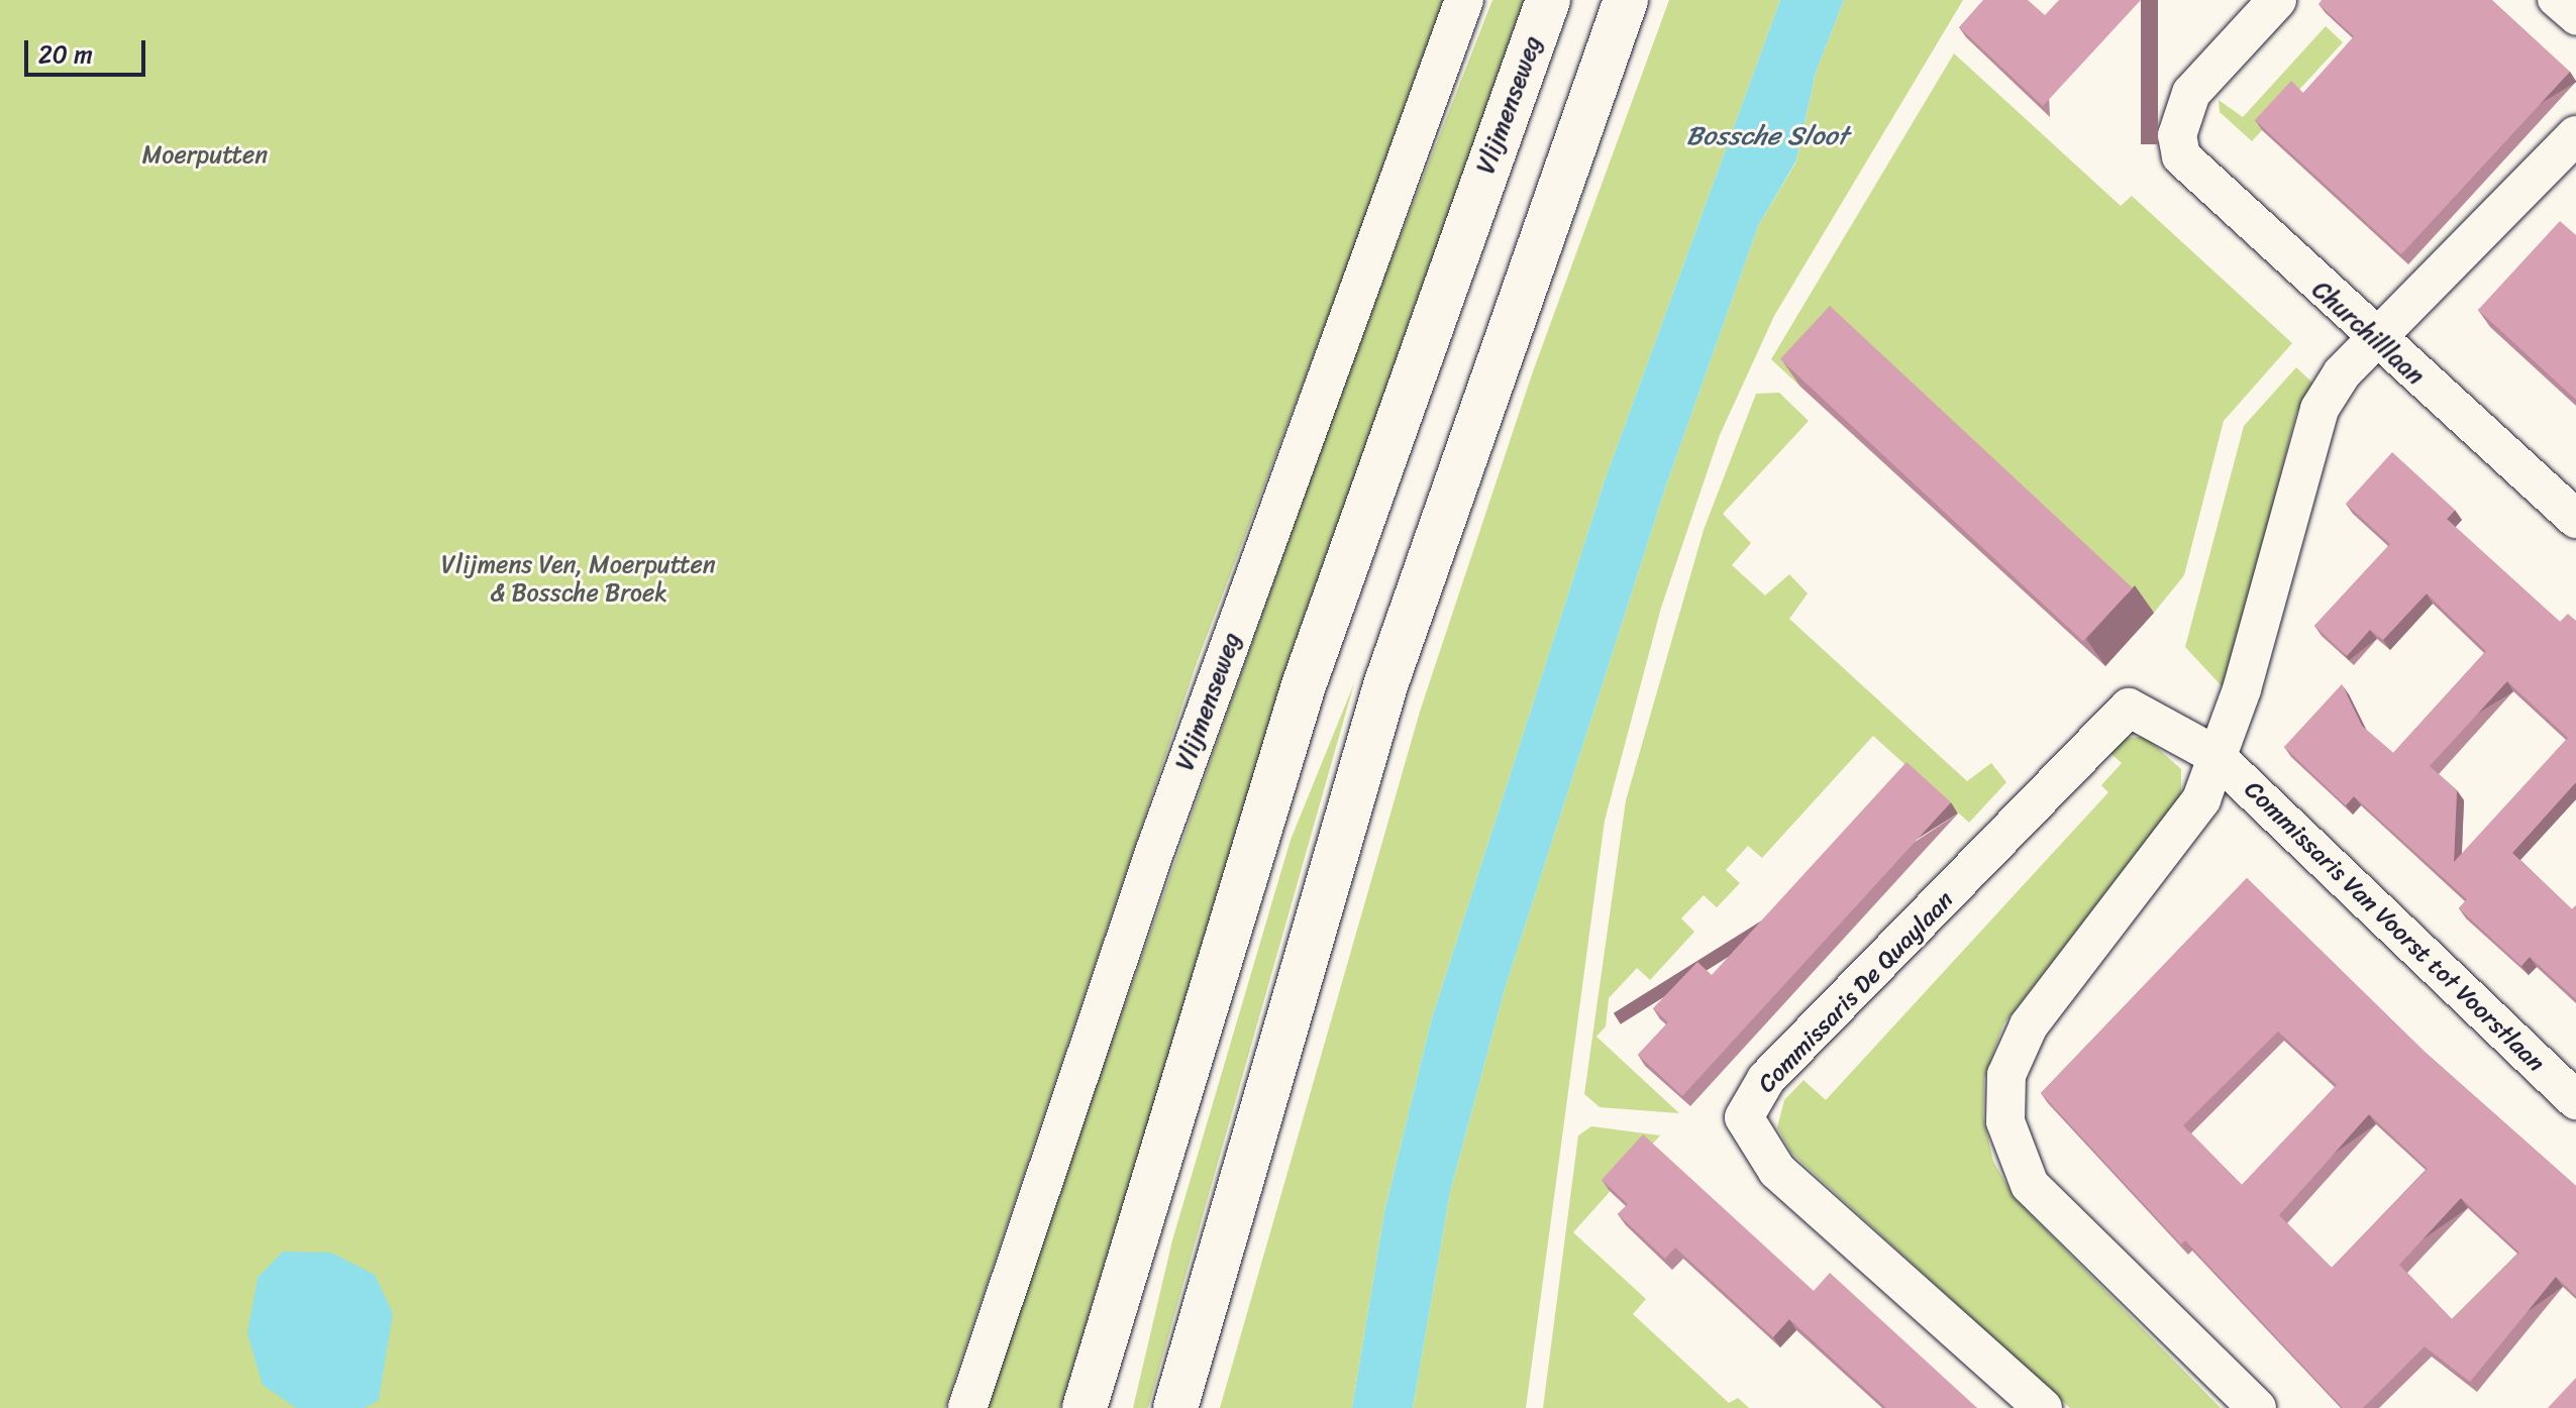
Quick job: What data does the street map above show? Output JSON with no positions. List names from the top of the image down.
{
  "streets": {
    "main road": ["Vlijmenseweg"],
    "street": ["Churchilllaan", "Commissaris Van Voorst tot Voorstlaan", "Commissaris De Quaylaan"]
  },
  "crossings": [
    ["Commissaris Van Voorst tot Voorstlaan", "Commissaris De Quaylaan"]
  ],
  "water": ["Bossche Sloot"],
  "parks": ["Moerputten", "Vlijmens Ven, Moerputten & Bossche Broek"],
  "scale_bar": "20 m"
}
